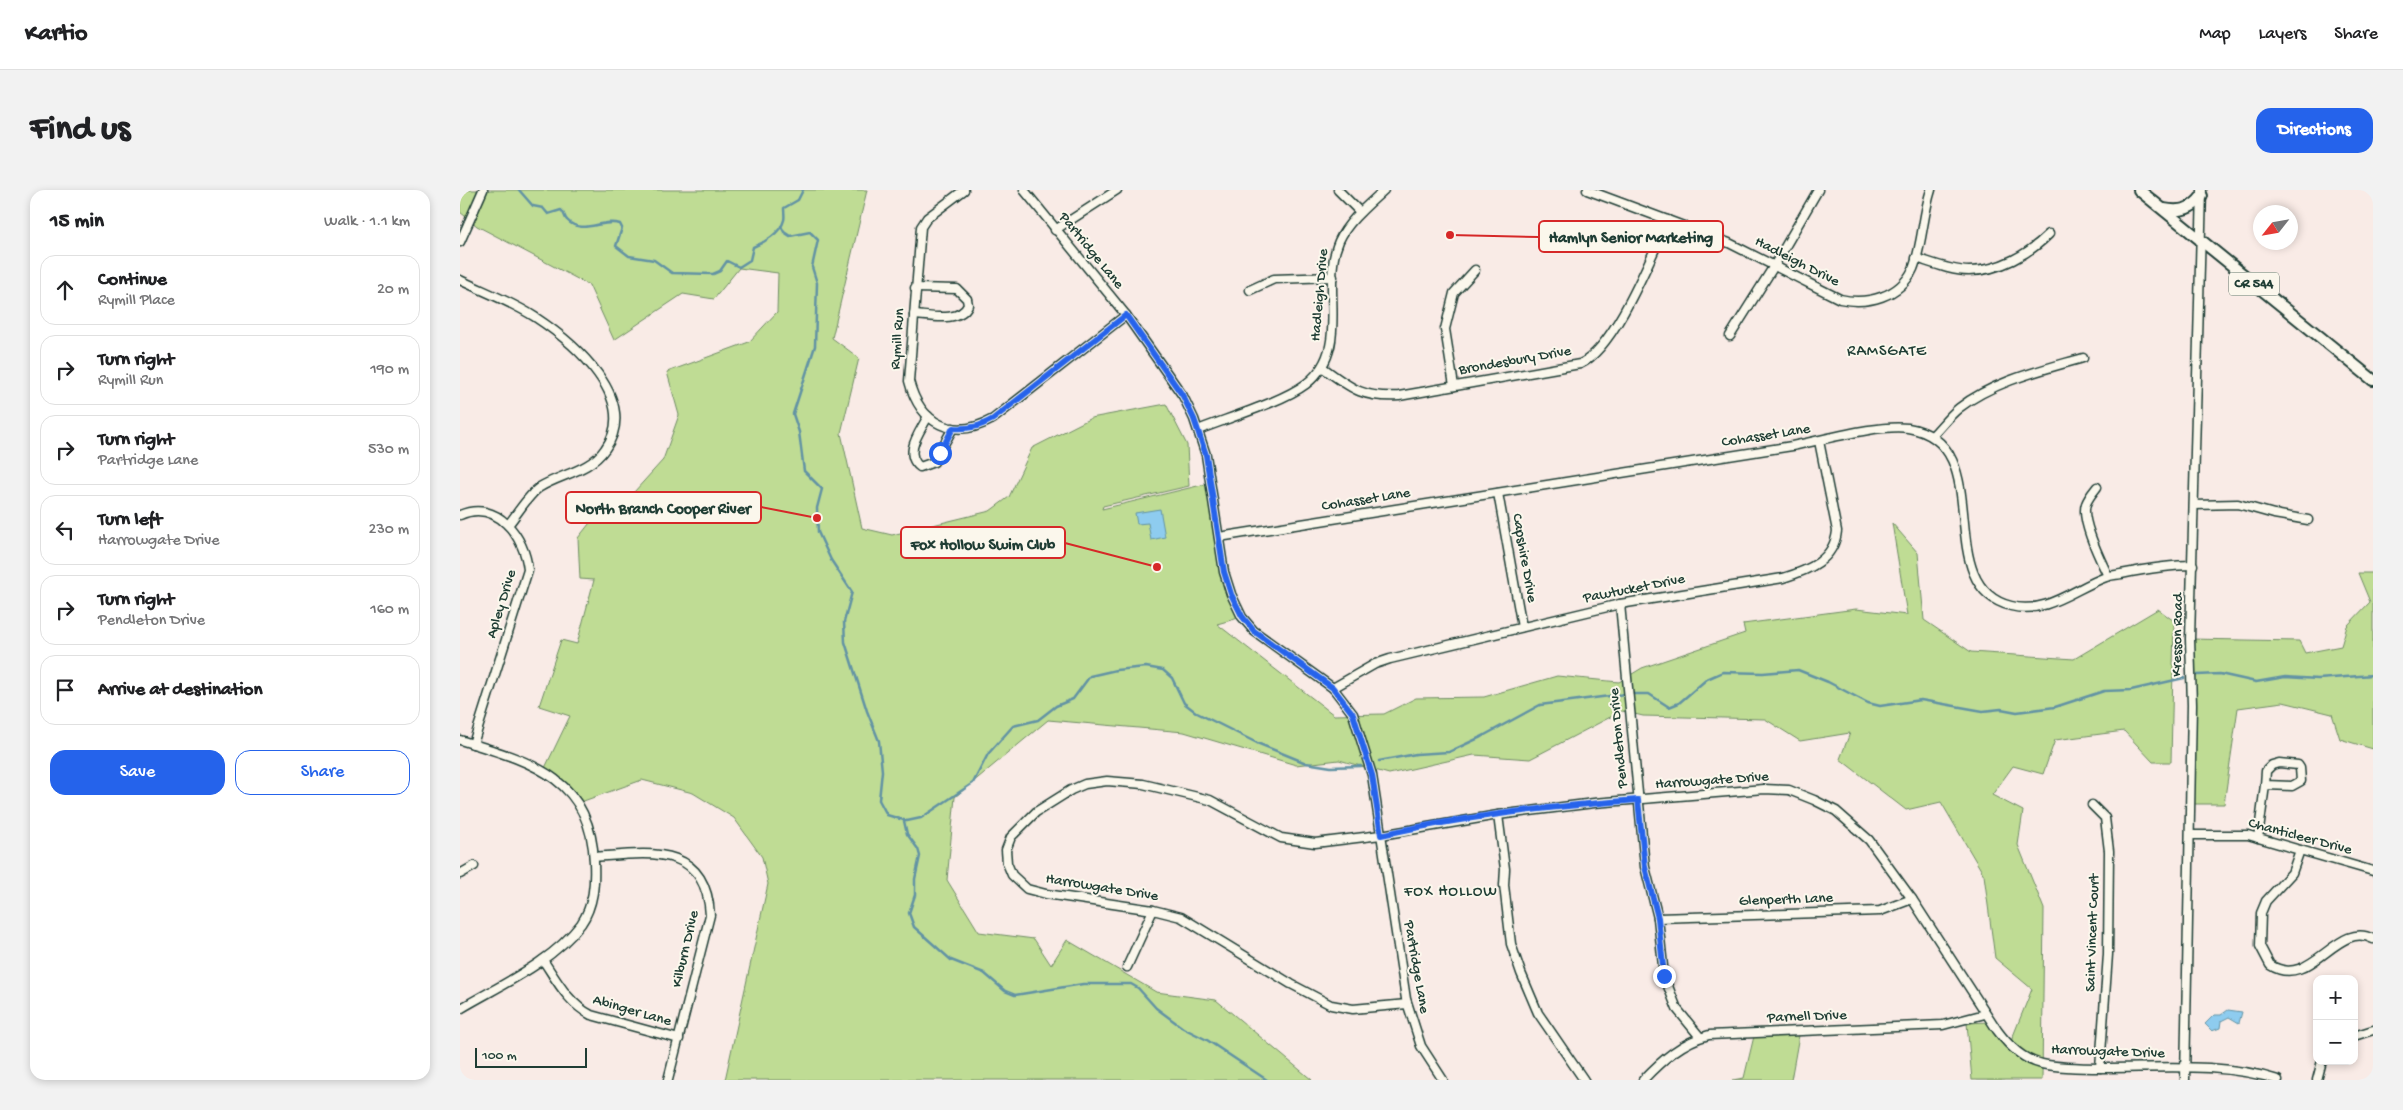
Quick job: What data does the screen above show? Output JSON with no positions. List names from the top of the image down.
{
  "streets": {
    "main road": ["CR 544"],
    "street": [
      "Partridge Lane",
      "Hadleigh Drive",
      "Rymill Run",
      "Brondesbury Drive",
      "Cohasset Lane",
      "Capshire Drive",
      "Pawtucket Drive",
      "Apley Drive",
      "Kresson Road",
      "Pendleton Drive",
      "Harrowgate Drive",
      "Chanticleer Drive",
      "Glenperth Lane",
      "Saint Vincent Court",
      "Kilburn Drive",
      "Abinger Lane",
      "Parnell Drive"
    ]
  },
  "crossings": [
    ["Partridge Lane", "Hadleigh Drive"],
    ["Partridge Lane", "Rymill Run"],
    ["Partridge Lane", "Cohasset Lane"],
    ["Partridge Lane", "Pawtucket Drive"],
    ["Partridge Lane", "Harrowgate Drive"],
    ["Hadleigh Drive", "Brondesbury Drive"],
    ["CR 544", "Kresson Road"],
    ["Cohasset Lane", "Capshire Drive"],
    ["Cohasset Lane", "Pawtucket Drive"],
    ["Capshire Drive", "Pawtucket Drive"],
    ["Pawtucket Drive", "Pendleton Drive"],
    ["Kresson Road", "Harrowgate Drive"],
    ["Kresson Road", "Chanticleer Drive"],
    ["Pendleton Drive", "Harrowgate Drive"],
    ["Pendleton Drive", "Glenperth Lane"],
    ["Pendleton Drive", "Parnell Drive"],
    ["Harrowgate Drive", "Glenperth Lane"],
    ["Harrowgate Drive", "Saint Vincent Court"],
    ["Harrowgate Drive", "Parnell Drive"],
    ["Kilburn Drive", "Abinger Lane"]
  ],
  "districts": ["RAMSGATE", "FOX HOLLOW"],
  "places": ["Hamlyn Senior Marketing", "North Branch Cooper River", "Fox Hollow Swim Club"],
  "scale_bar": "100 m",
  "north": "bottom left",
  "page": {
    "header": "Kartio",
    "nav": ["Map", "Layers", "Share"],
    "buttons": [
      "Directions",
      ["Save", "Share"]
    ],
    "title": "Find us",
    "heading": ["15 min", "Walk · 1.1 km"],
    "list": [
      ["Continue", "Rymill Place", "20 m"],
      ["Turn right", "Rymill Run", "190 m"],
      ["Turn right", "Partridge Lane", "530 m"],
      ["Turn left", "Harrowgate Drive", "230 m"],
      ["Turn right", "Pendleton Drive", "160 m"],
      "Arrive at destination"
    ],
    "map_buttons": ["+", "−"],
    "scale": "100 m"
  }
}
